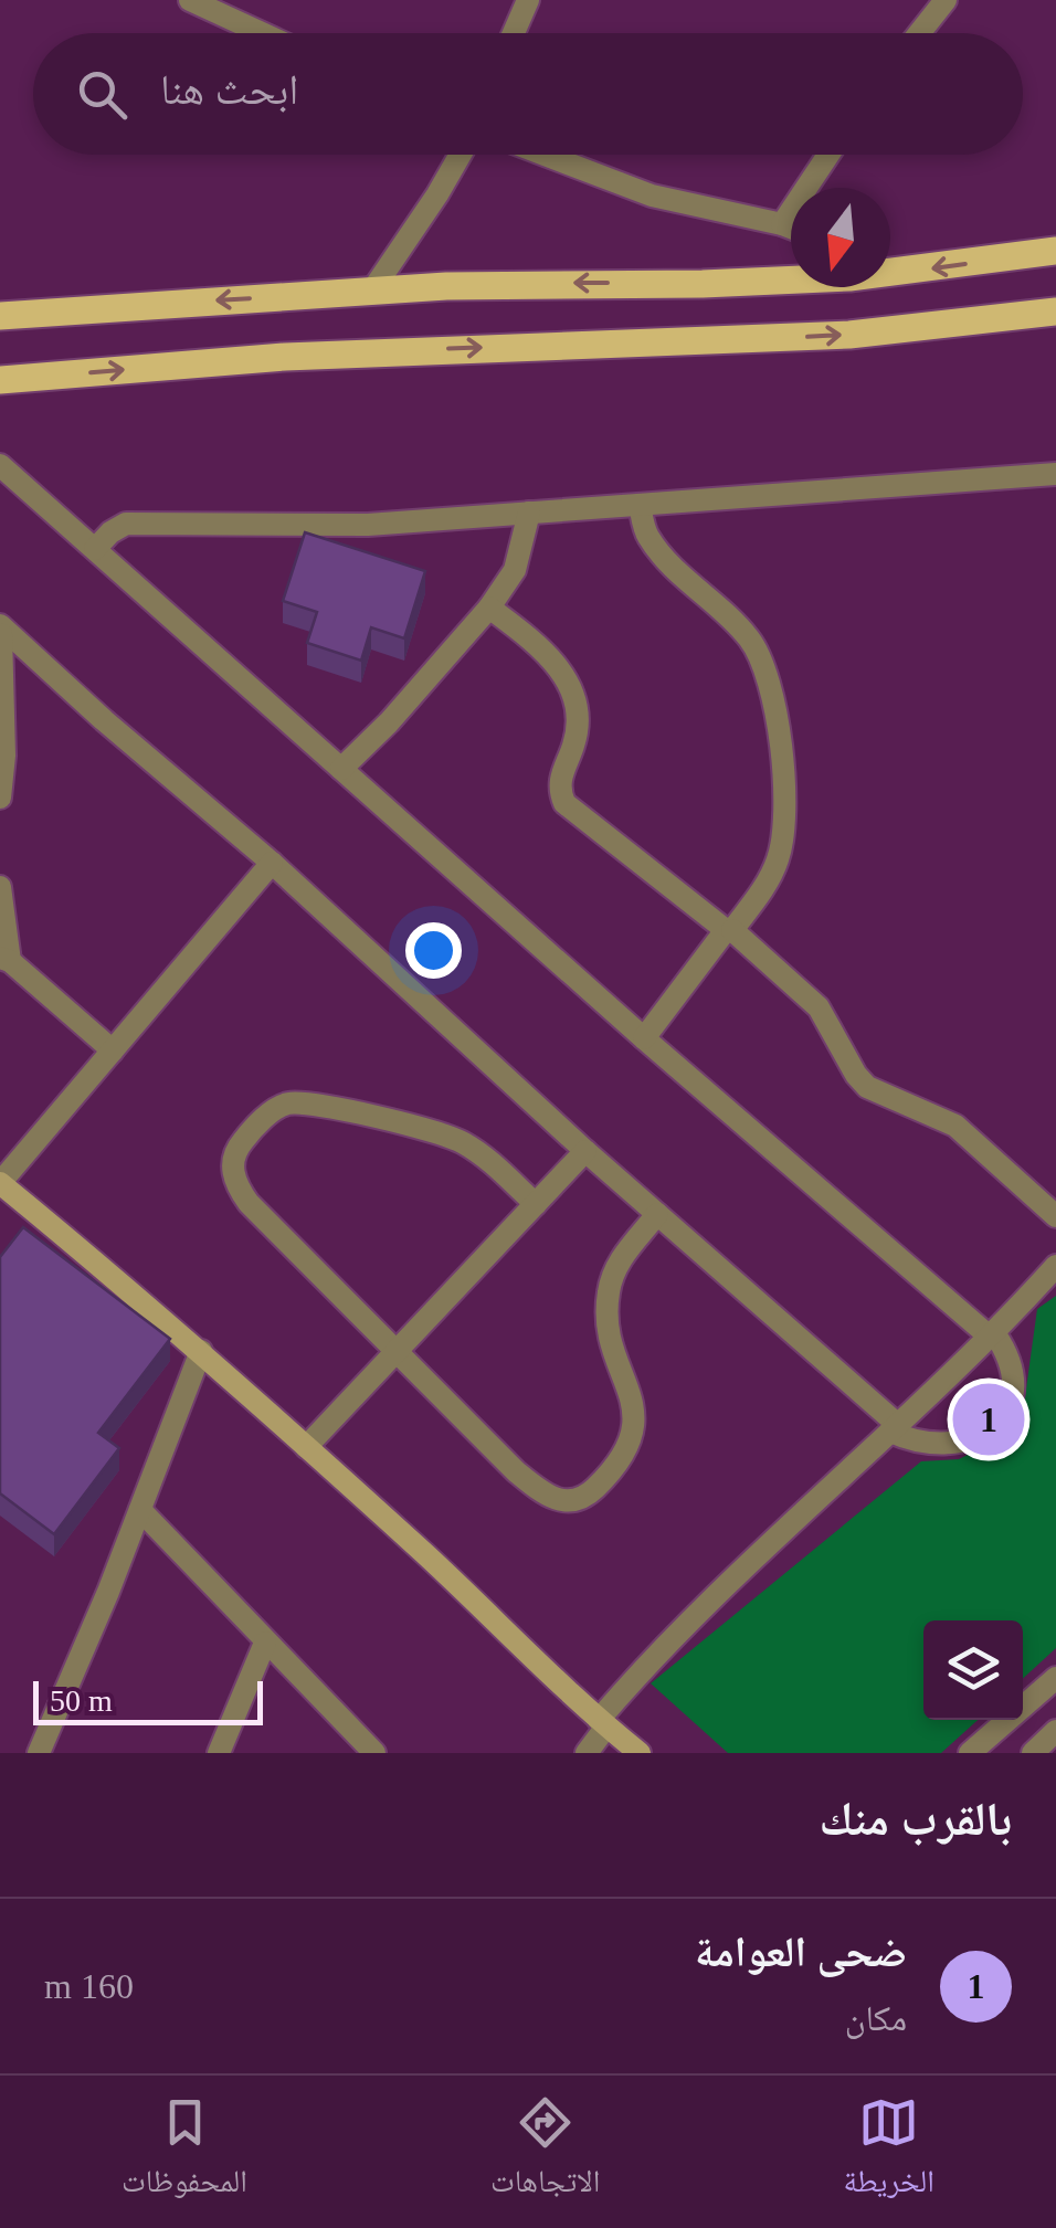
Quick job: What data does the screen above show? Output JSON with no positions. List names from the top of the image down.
{
  "scale_bar": "50 m",
  "north": "bottom",
  "page": {
    "search": "ابحث هنا",
    "pins": "1",
    "scale": "50 m",
    "heading": "بالقرب منك",
    "list": [
      {
        "mark": "1",
        "name": "ضحى العوامة",
        "note": "مكان",
        "value": "160 m"
      }
    ],
    "nav": ["الخريطة", "الاتجاهات", "المحفوظات"]
  }
}
